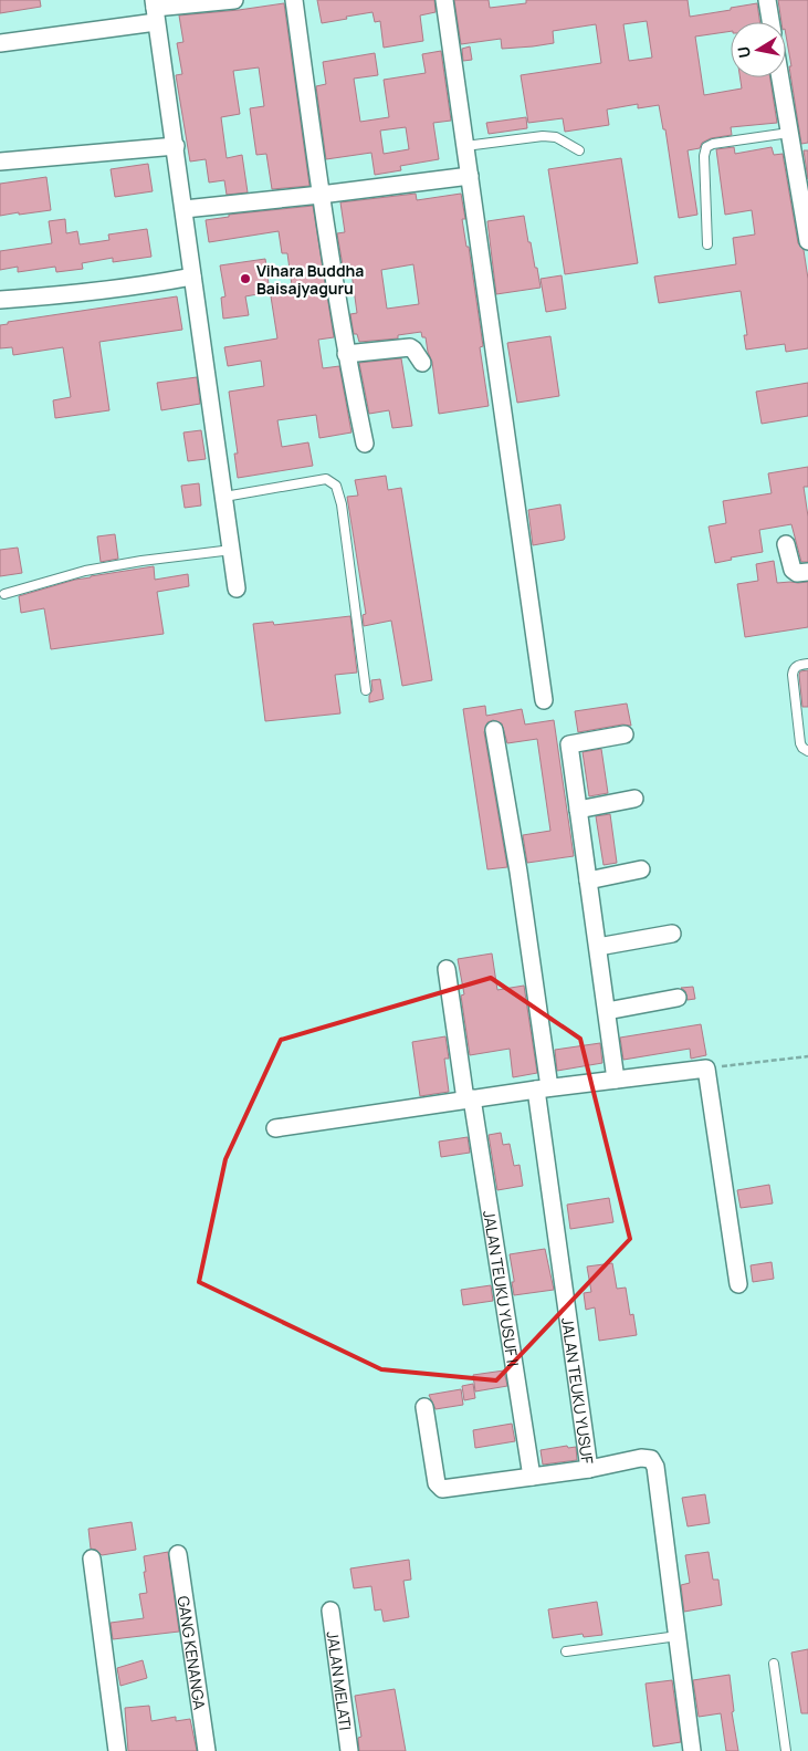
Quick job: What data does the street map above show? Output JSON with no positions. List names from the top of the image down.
{
  "streets": {
    "street": [
      "JALAN TEUKU YUSUF II",
      "JALAN TEUKU YUSUF",
      "GANG KENANGA",
      "JALAN MELATI"
    ]
  },
  "places": ["Vihara Buddha Baisajyaguru"],
  "north": "left"
}
